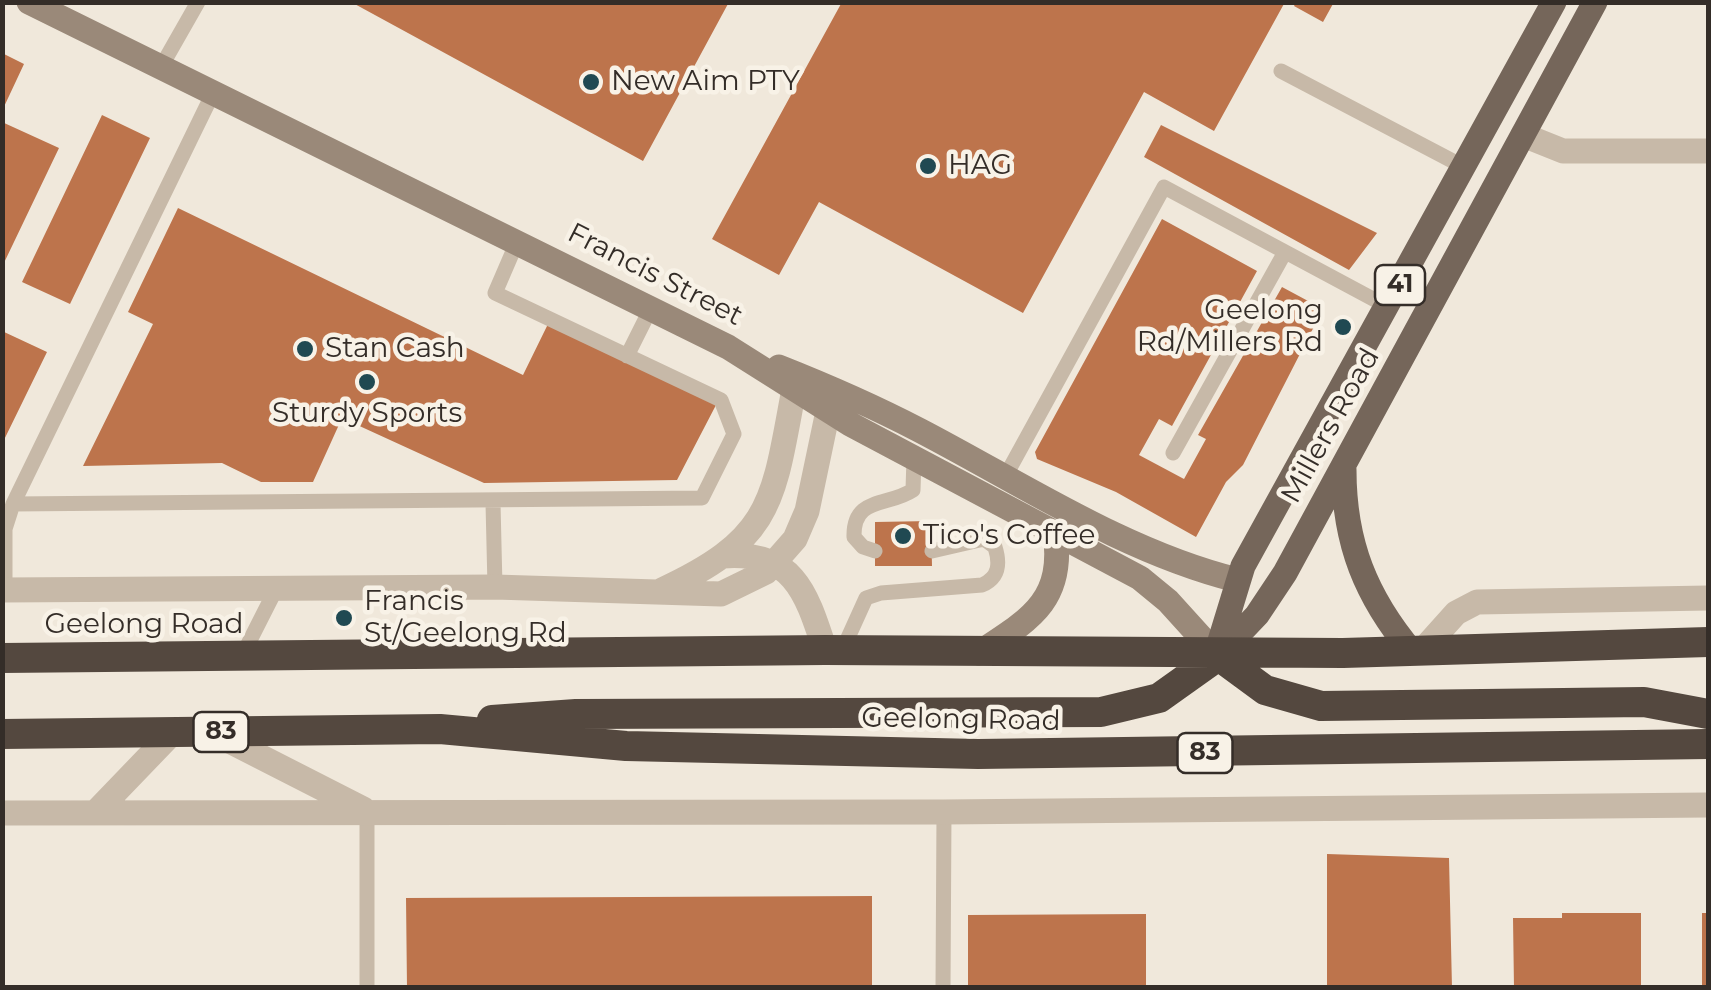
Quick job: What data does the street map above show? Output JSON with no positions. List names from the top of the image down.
{
  "streets": {
    "highway": ["Geelong Road", "83"],
    "main road": ["Francis Street", "41", "Millers Road"]
  },
  "crossings": [
    ["Millers Road", "Geelong Road"]
  ],
  "places": [
    "New Aim PTY",
    "HAG",
    "Geelong Rd/Millers Rd",
    "Stan Cash",
    "Sturdy Sports",
    "Tico's Coffee",
    "Francis St/Geelong Rd"
  ]
}
